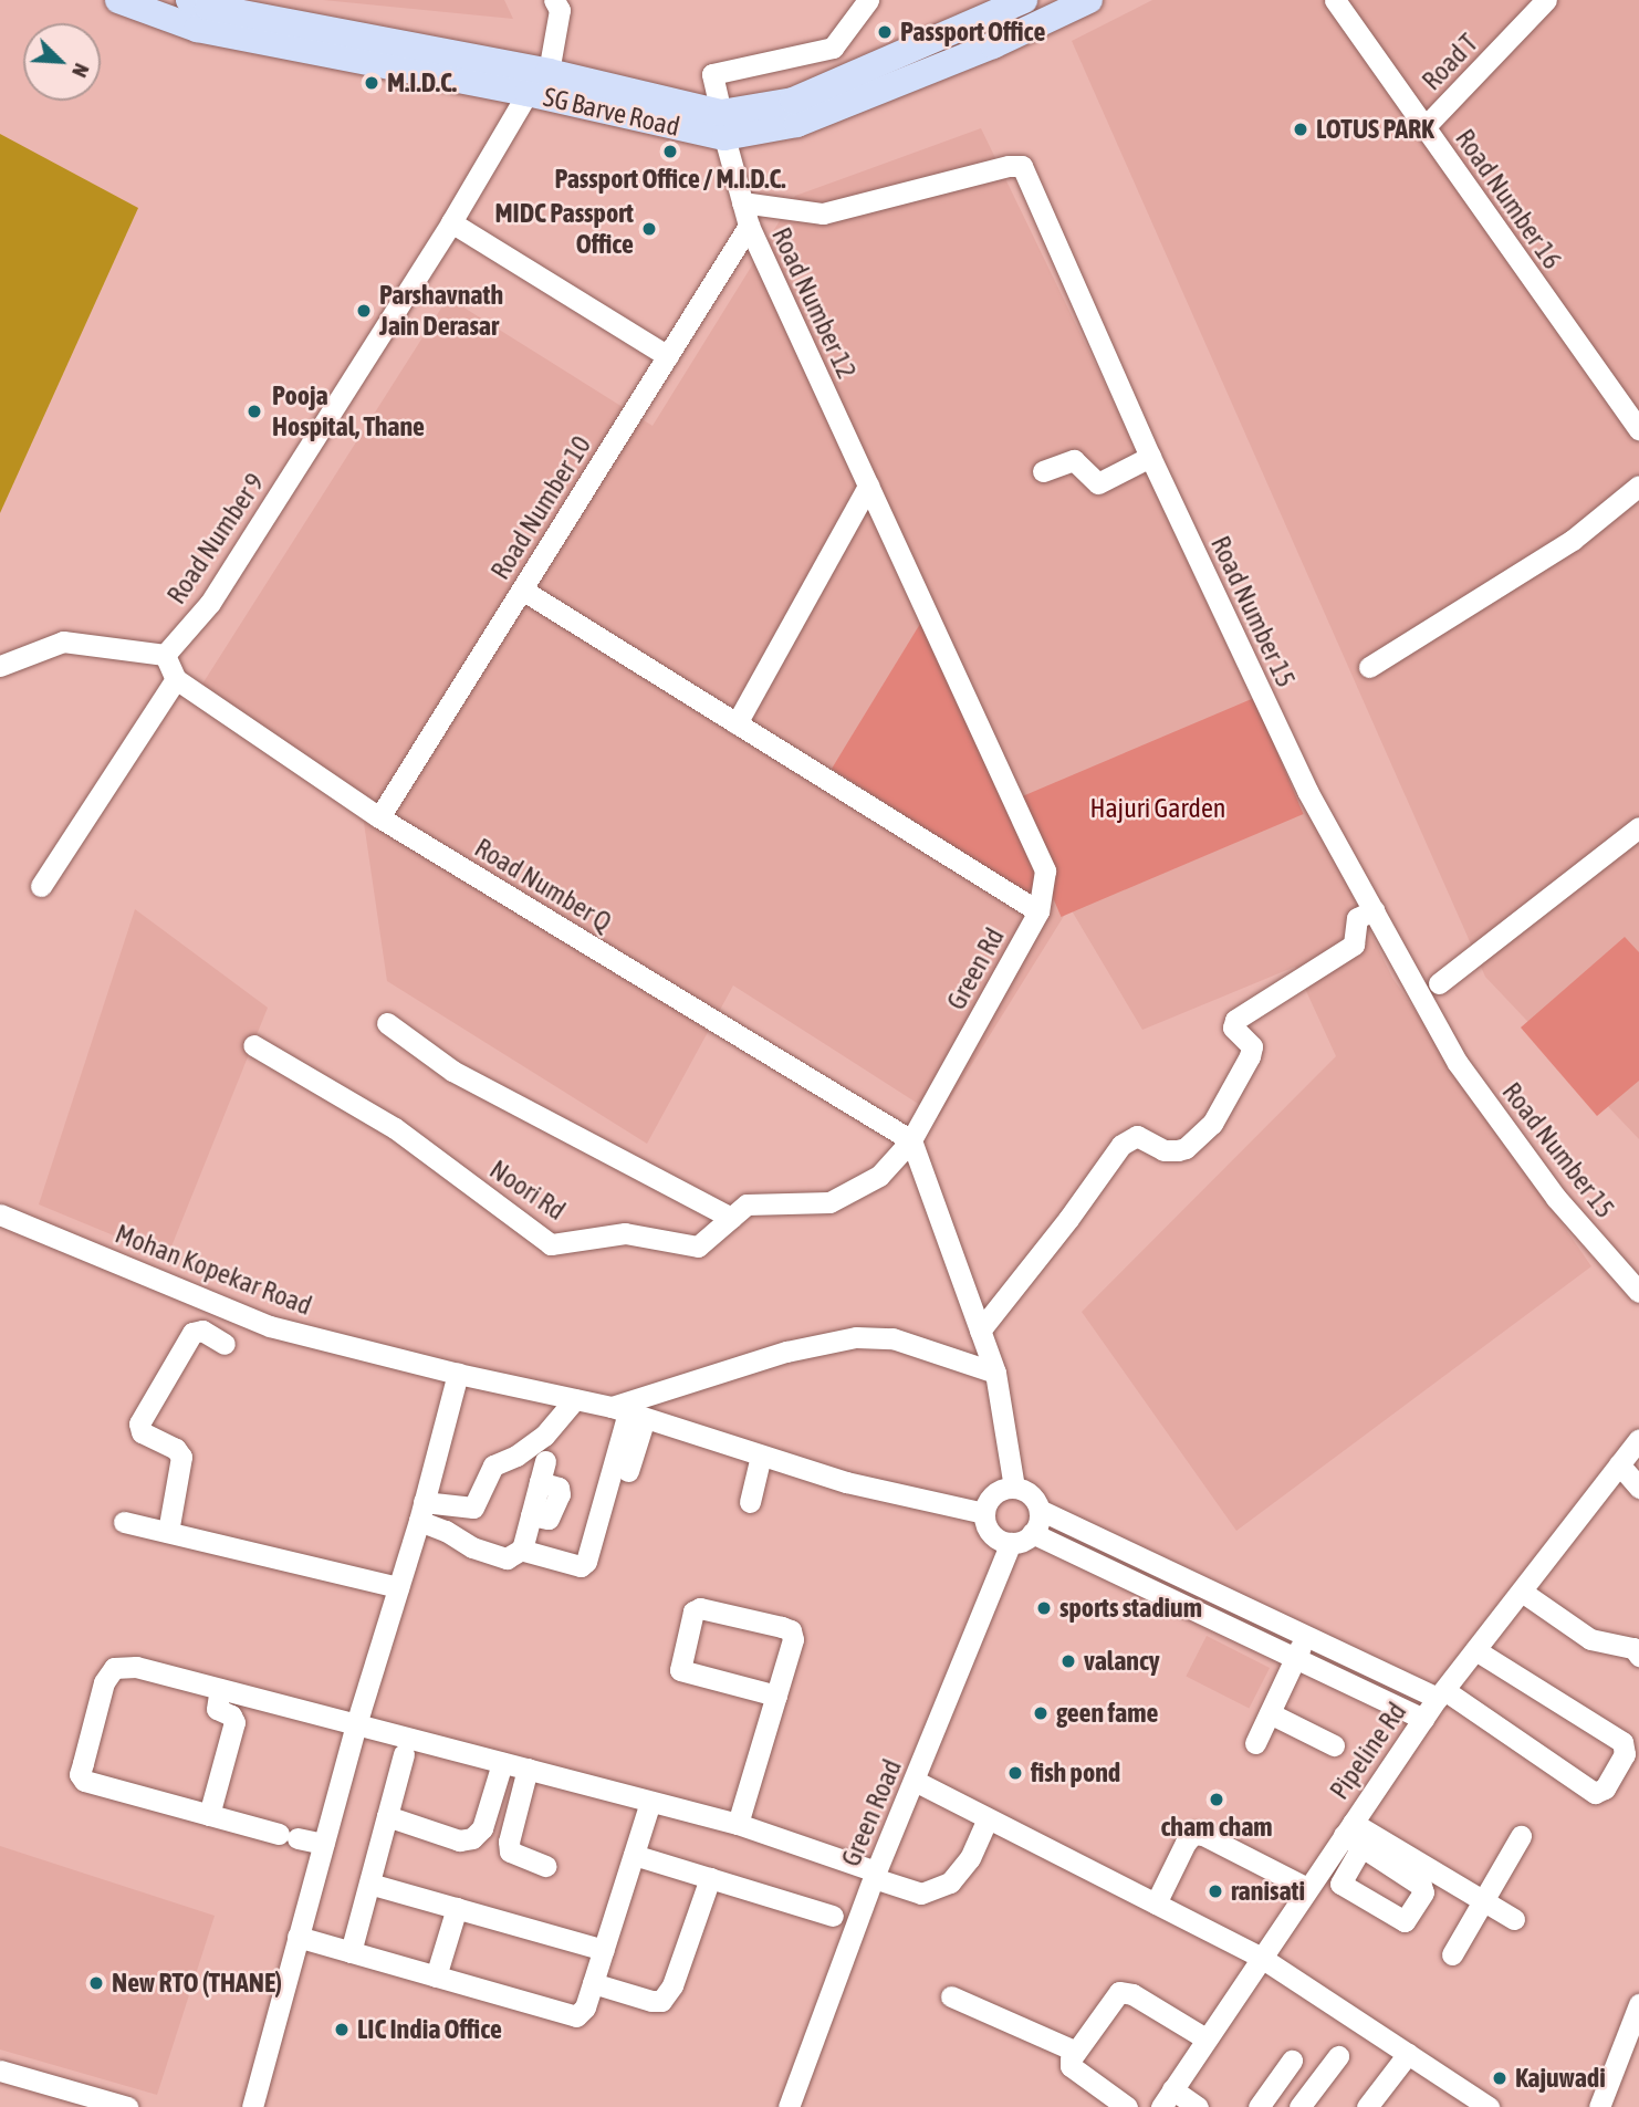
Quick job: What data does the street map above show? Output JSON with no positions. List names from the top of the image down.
{
  "streets": {
    "main road": ["SG Barve Road"],
    "street": [
      "Road T",
      "Road Number 16",
      "Road Number 12",
      "Road Number 10",
      "Road Number 9",
      "Road Number 15",
      "Road Number Q",
      "Green Rd",
      "Noori Rd",
      "Mohan Kopekar Road",
      "Pipeline Rd",
      "Green Road"
    ]
  },
  "crossings": [
    ["Road T", "Road Number 16"],
    ["SG Barve Road", "Road Number 12"],
    ["SG Barve Road", "Road Number 9"],
    ["Road Number 12", "Road Number 10"],
    ["Road Number 12", "Road Number 15"],
    ["Road Number 12", "Green Rd"],
    ["Road Number 10", "Road Number Q"],
    ["Road Number Q", "Green Rd"],
    ["Road Number Q", "Noori Rd"],
    ["Green Rd", "Noori Rd"],
    ["Mohan Kopekar Road", "Green Road"]
  ],
  "parks": ["Hajuri Garden"],
  "places": [
    "Passport Office",
    "M.I.D.C.",
    "LOTUS PARK",
    "Passport Office / M.I.D.C.",
    "MIDC Passport Office",
    "Parshavnath Jain Derasar",
    "Pooja Hospital, Thane",
    "sports stadium",
    "valancy",
    "geen fame",
    "fish pond",
    "cham cham",
    "ranisati",
    "New RTO (THANE)",
    "LIC India Office",
    "Kajuwadi"
  ],
  "north": "bottom right"
}
